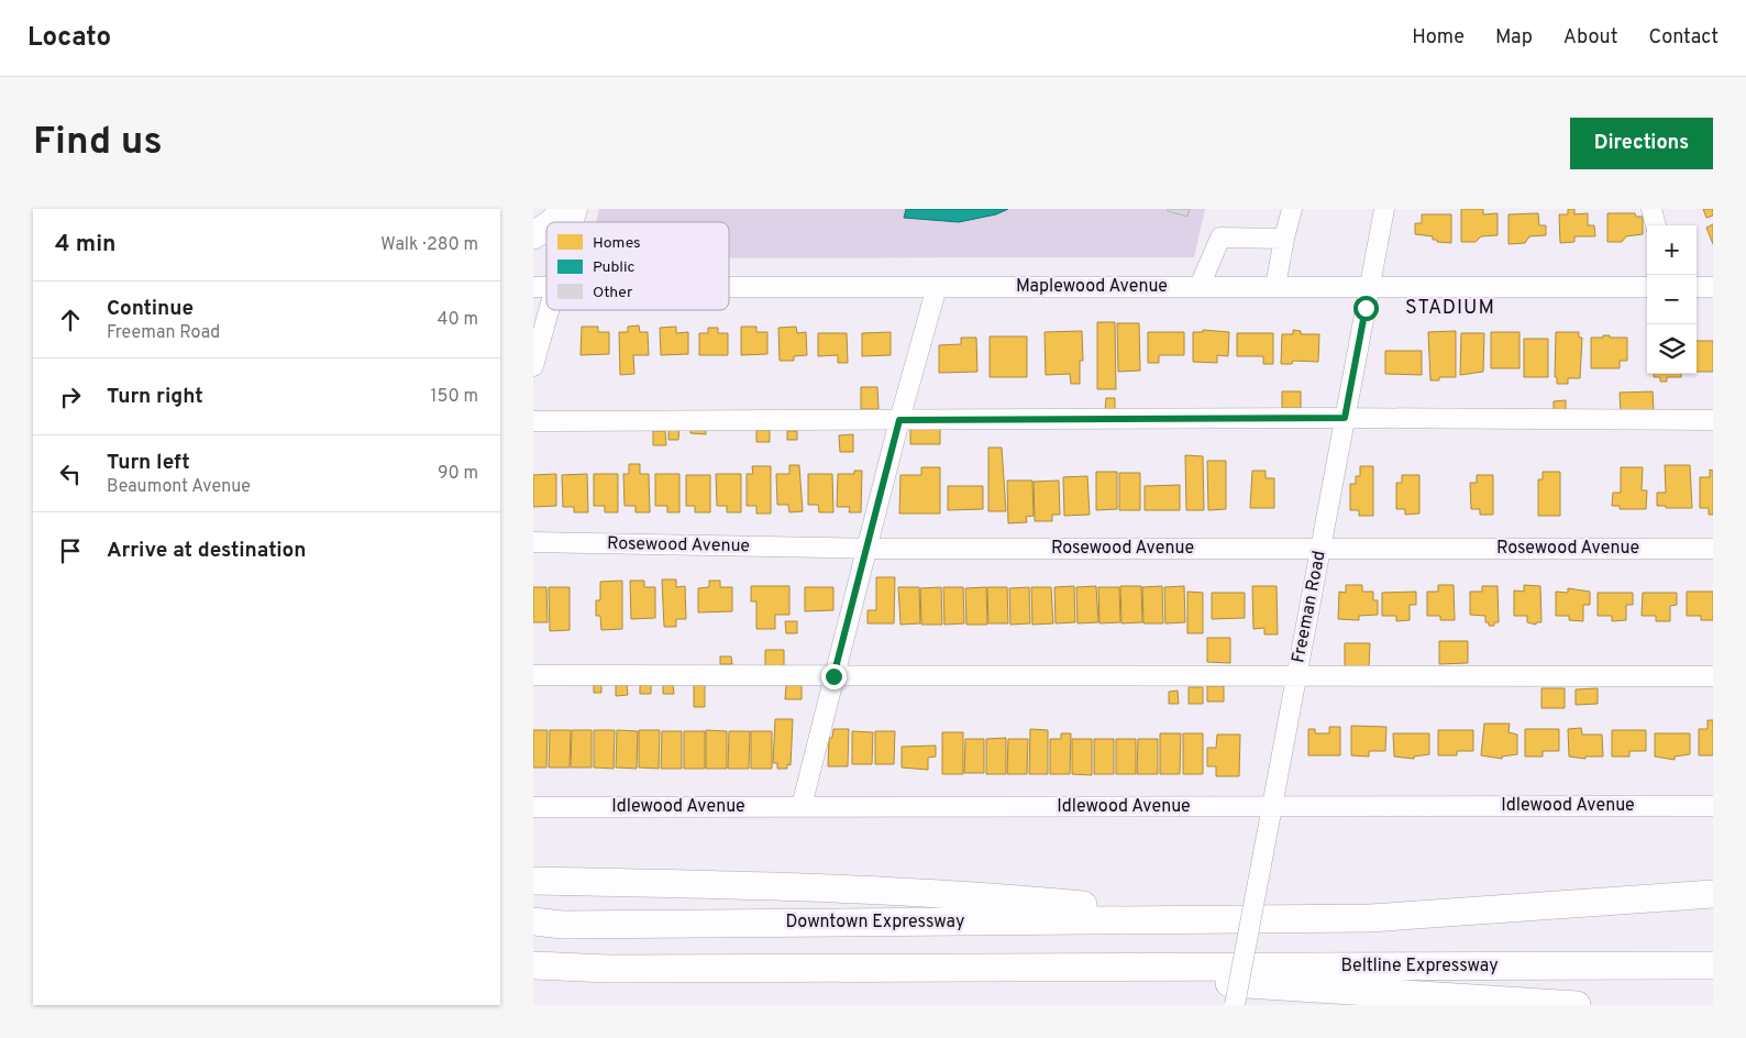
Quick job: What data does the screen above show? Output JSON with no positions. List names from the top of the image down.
{
  "streets": {
    "highway": ["Downtown Expressway", "Beltline Expressway"],
    "street": [
      "Maplewood Avenue",
      "Rosewood Avenue",
      "Freeman Road",
      "Idlewood Avenue"
    ]
  },
  "crossings": [
    ["Maplewood Avenue", "Freeman Road"],
    ["Rosewood Avenue", "Freeman Road"],
    ["Freeman Road", "Idlewood Avenue"]
  ],
  "districts": ["STADIUM"],
  "legend": ["Homes", "Public", "Other"],
  "page": {
    "header": "Locato",
    "nav": [
      "Home",
      "Map",
      "About",
      "Contact"
    ],
    "buttons": "Directions",
    "title": "Find us",
    "heading": ["4 min", "Walk · 280 m"],
    "map_buttons": ["+", "−"],
    "list": [
      ["Continue", "Freeman Road", "40 m"],
      ["Turn right", "150 m"],
      ["Turn left", "Beaumont Avenue", "90 m"],
      "Arrive at destination"
    ]
  }
}
